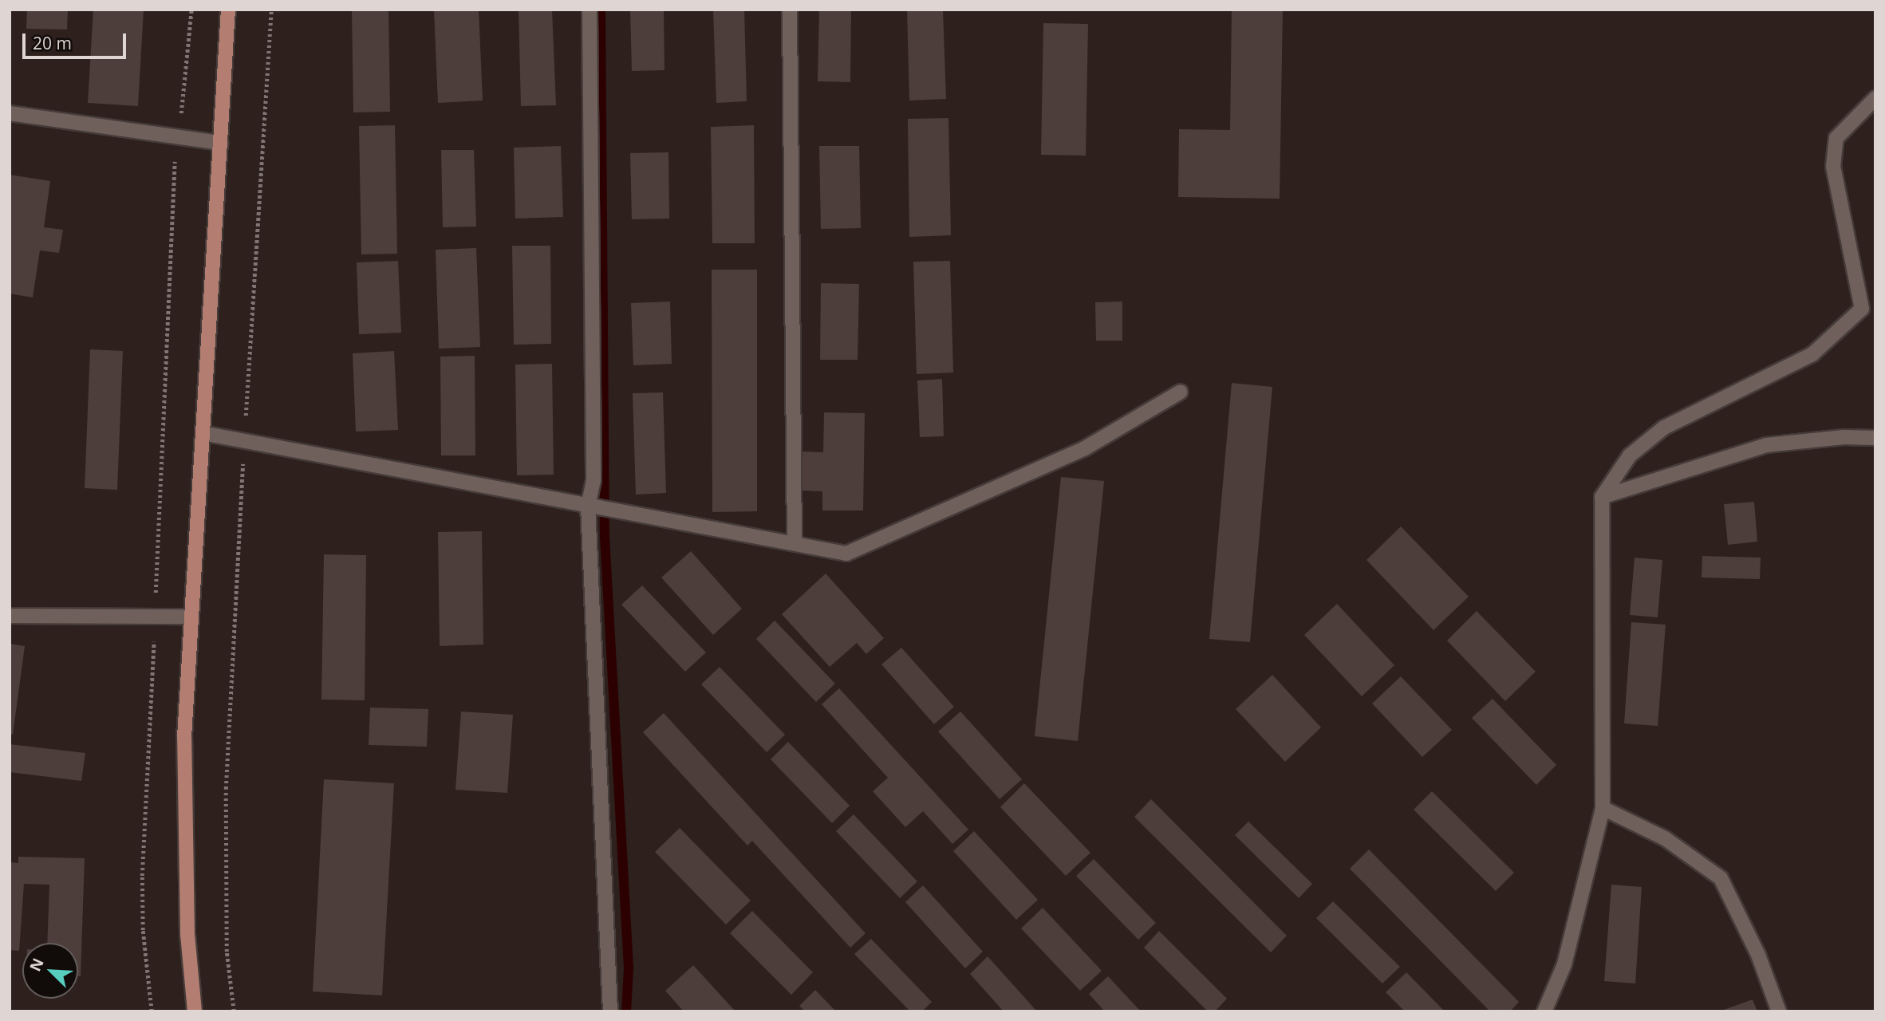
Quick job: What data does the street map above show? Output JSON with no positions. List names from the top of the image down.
{
  "scale_bar": "20 m",
  "north": "top left"
}
